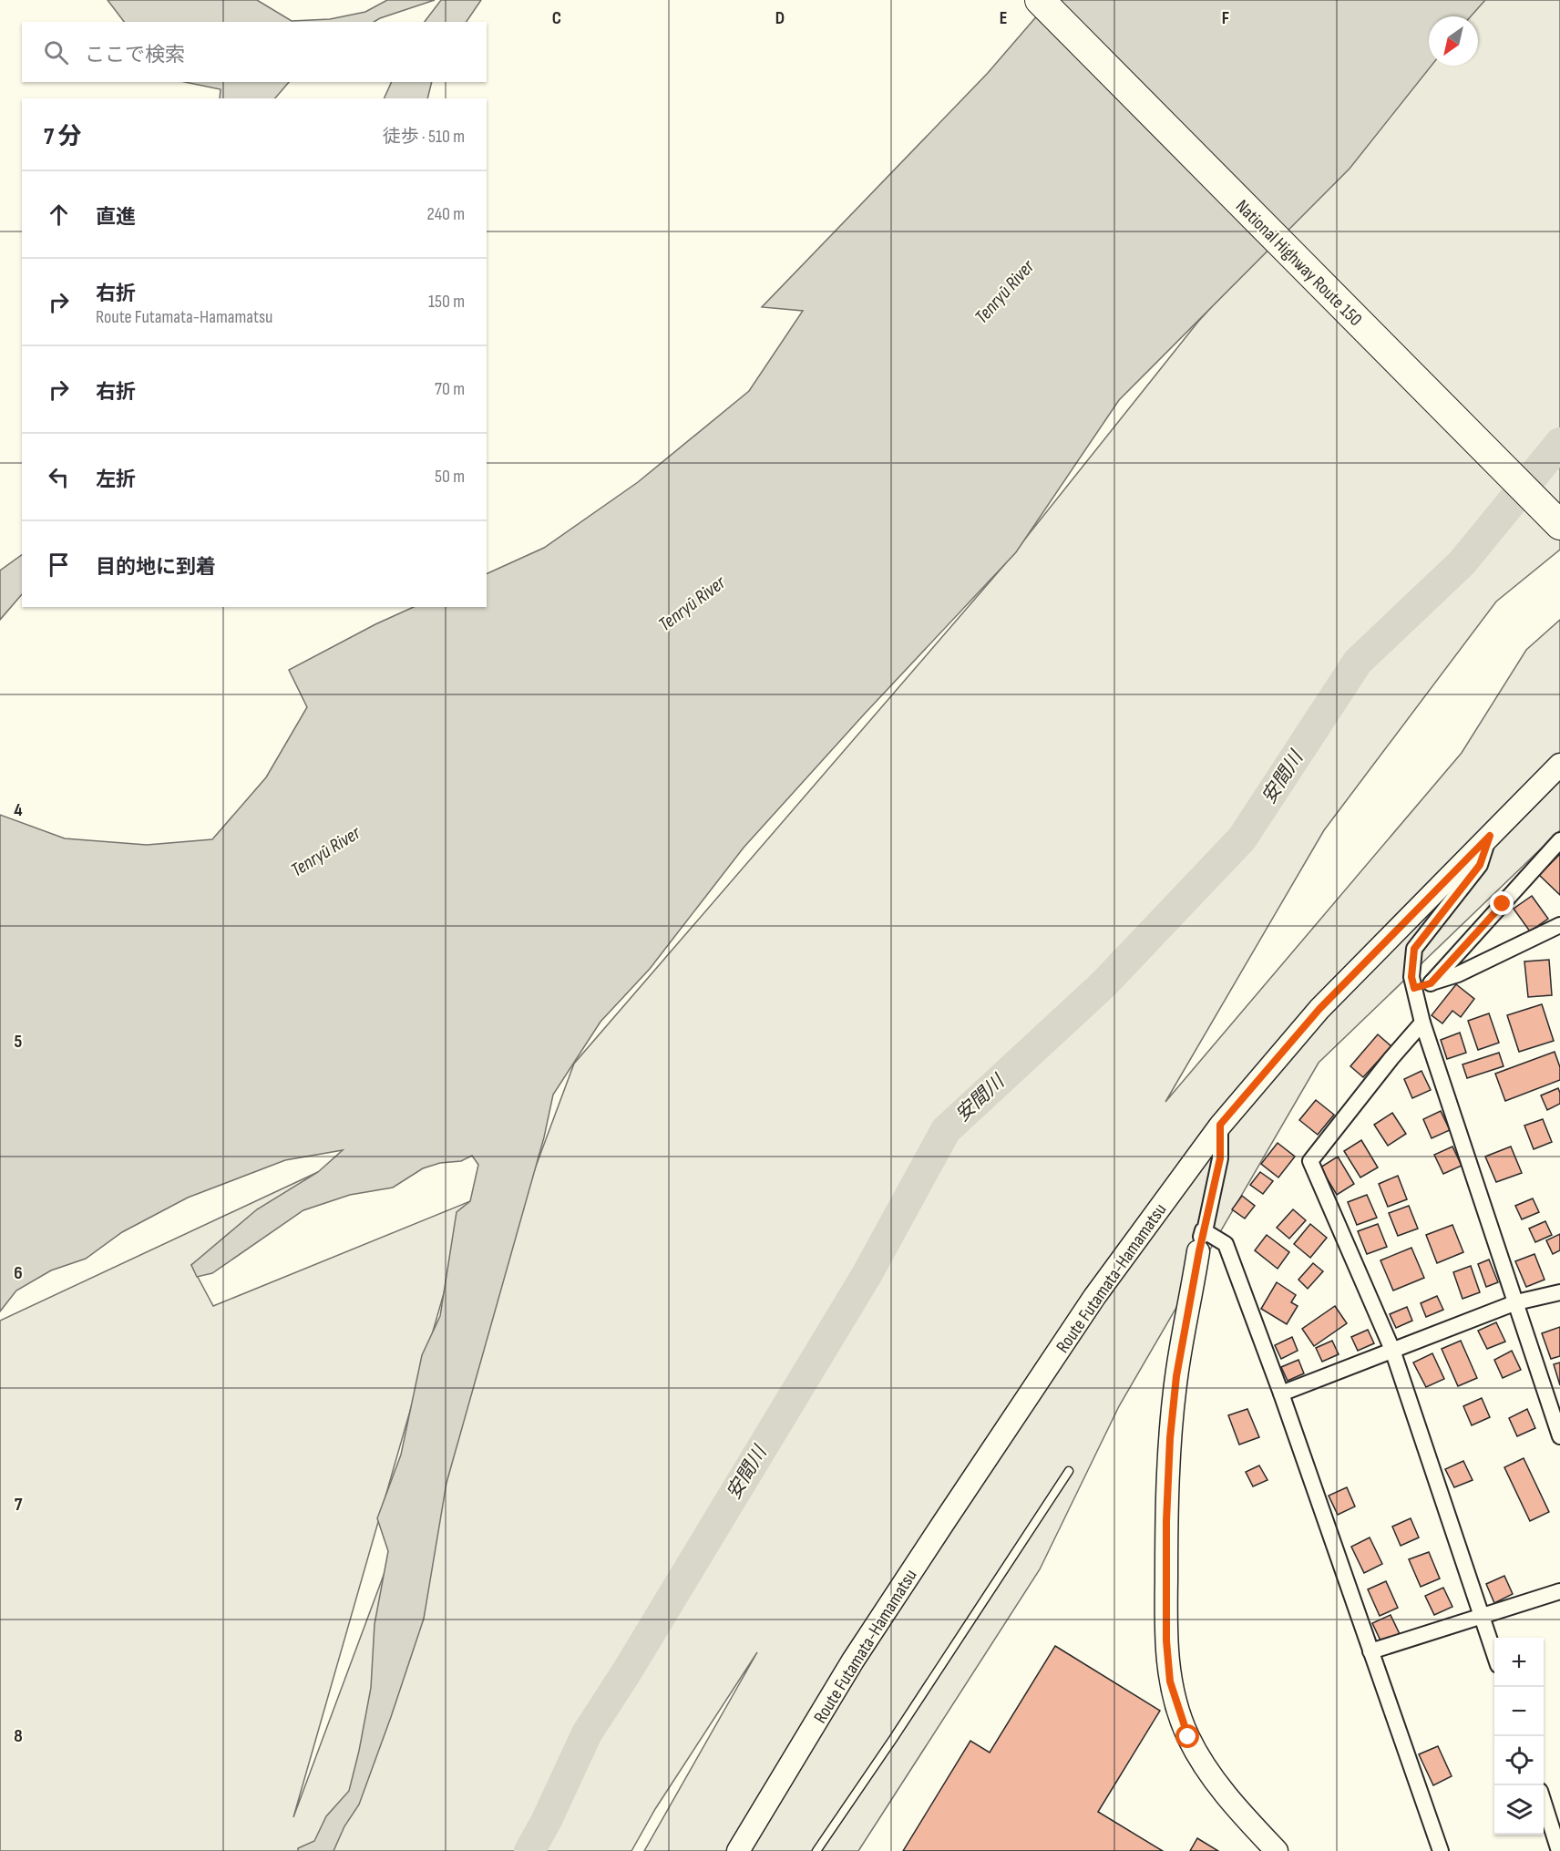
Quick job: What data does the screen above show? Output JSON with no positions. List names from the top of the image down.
{
  "streets": {
    "highway": ["National Highway Route 150"],
    "main road": ["Route Futamata-Hamamatsu"]
  },
  "water": ["Tenryū River", "安間川"],
  "north": "bottom left",
  "page": {
    "search": "ここで検索",
    "heading": ["7 分", "徒歩 · 510 m"],
    "list": [
      ["直進", "240 m"],
      ["右折", "Route Futamata-Hamamatsu", "150 m"],
      ["右折", "70 m"],
      ["左折", "50 m"],
      "目的地に到着"
    ],
    "map_buttons": ["+", "−"]
  },
  "grid": {
    "columns": [
      "C",
      "D",
      "E",
      "F"
    ],
    "rows": [
      "4",
      "5",
      "6",
      "7",
      "8"
    ]
  }
}
